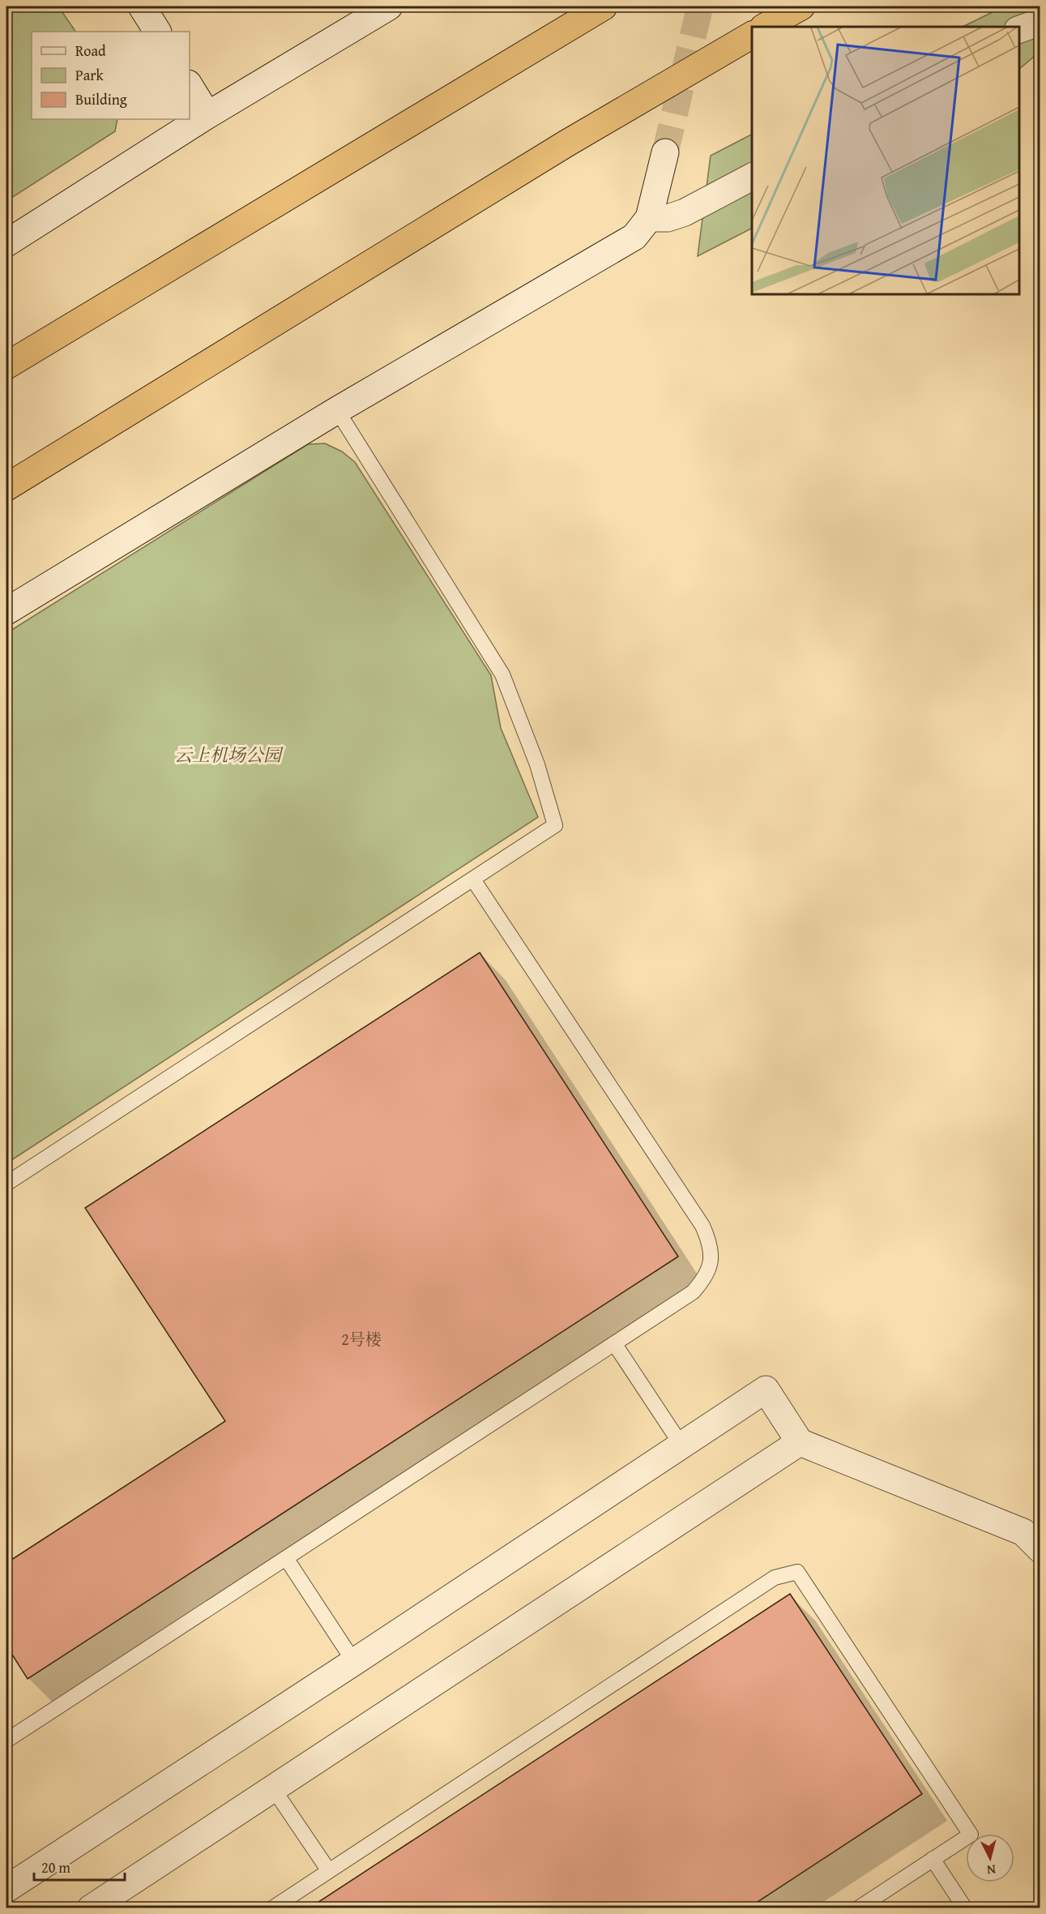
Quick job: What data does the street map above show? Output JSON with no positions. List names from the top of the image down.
{
  "parks": ["云上机场公园"],
  "house_numbers": ["2号楼"],
  "legend": ["Road", "Park", "Building"],
  "scale_bar": "20 m",
  "north": "bottom"
}
